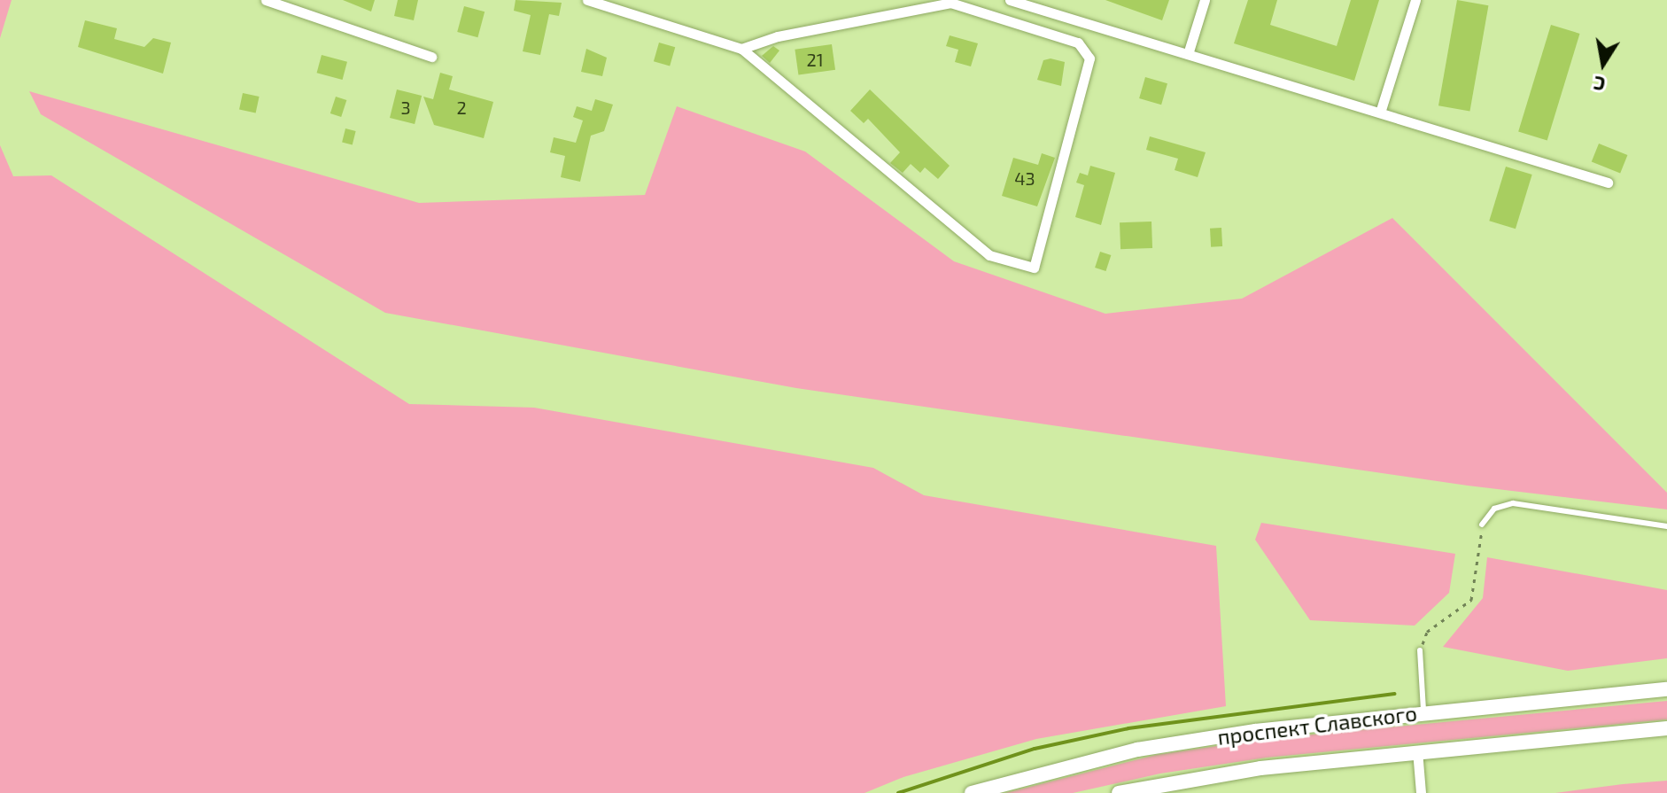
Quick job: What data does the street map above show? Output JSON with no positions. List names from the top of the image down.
{
  "streets": {
    "main road": ["проспект Славского"]
  },
  "house_numbers": [
    "21",
    "3",
    "2",
    "43"
  ],
  "north": "bottom"
}
